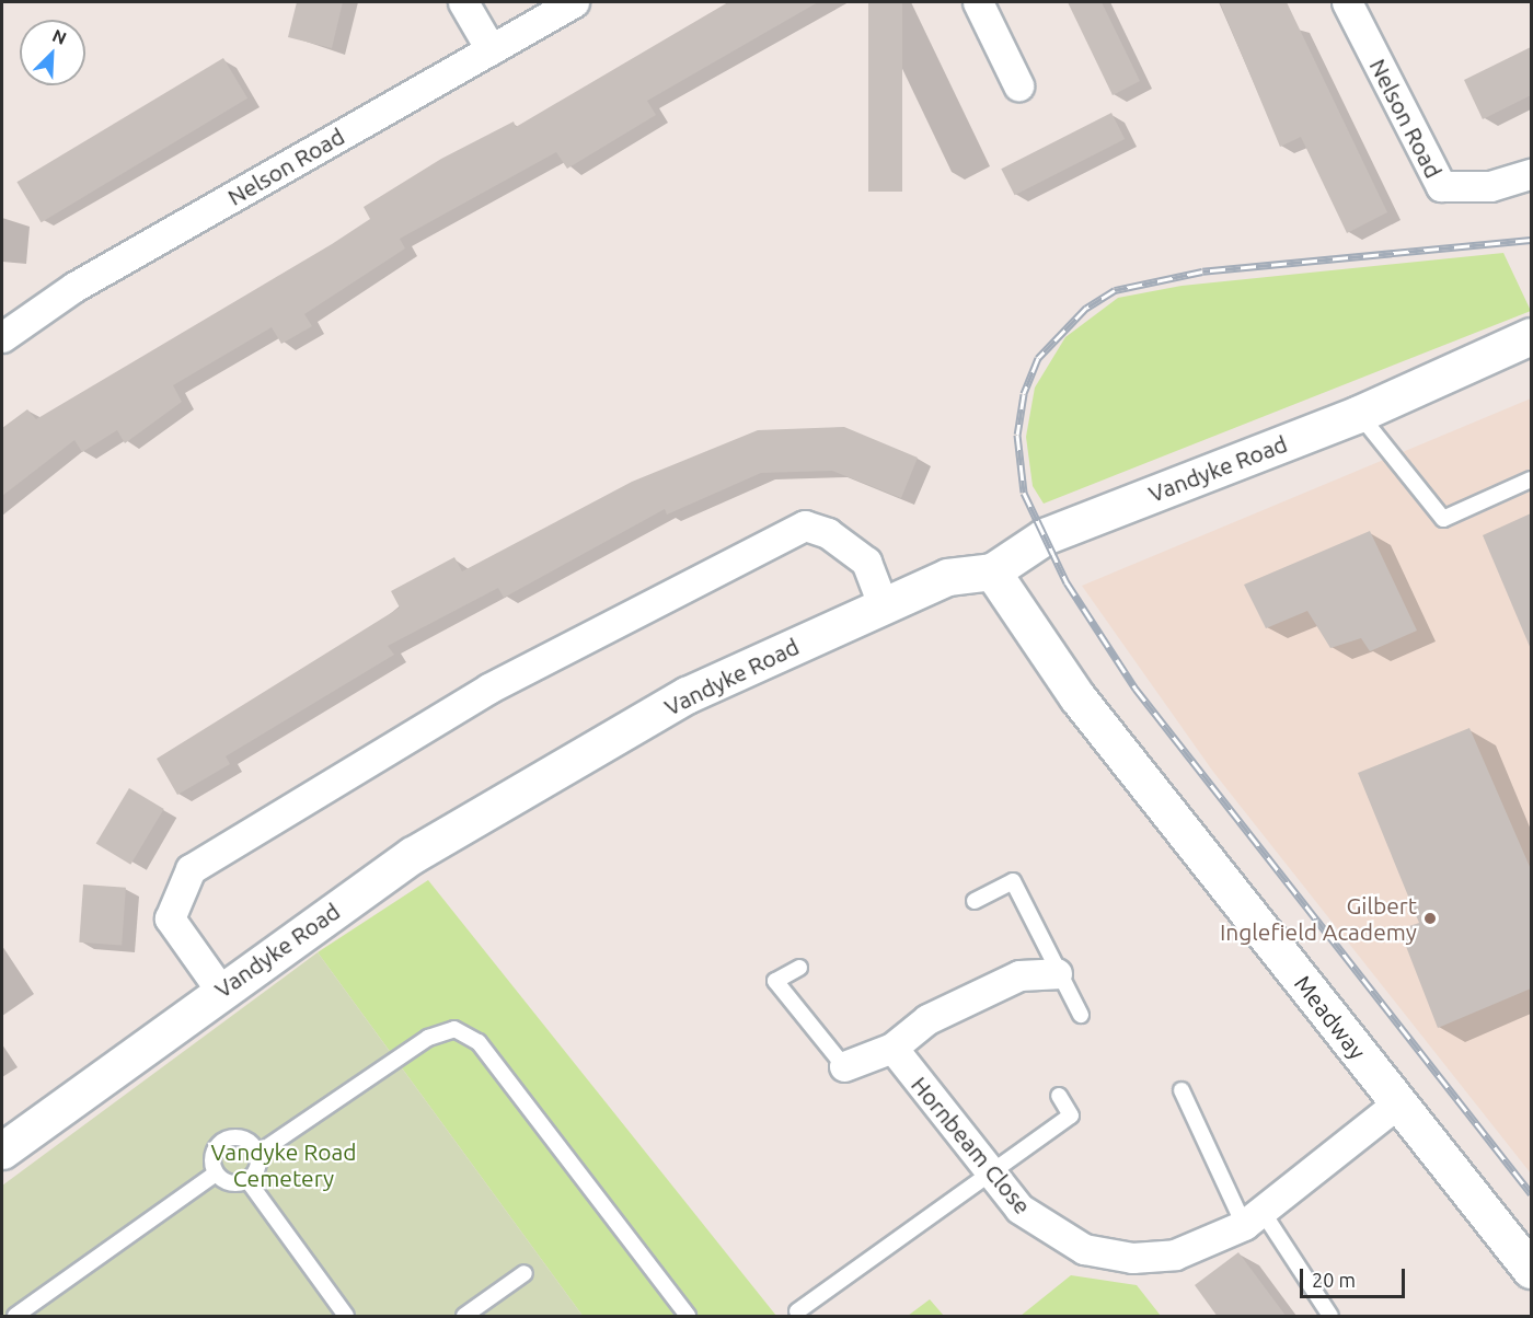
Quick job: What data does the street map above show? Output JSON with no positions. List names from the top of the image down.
{
  "streets": {
    "street": [
      "Nelson Road",
      "Vandyke Road",
      "Meadway",
      "Hornbeam Close"
    ]
  },
  "crossings": [
    ["Vandyke Road", "Meadway"],
    ["Meadway", "Hornbeam Close"]
  ],
  "parks": ["Vandyke Road Cemetery"],
  "places": ["Gilbert Inglefield Academy"],
  "scale_bar": "20 m",
  "north": "top right"
}
